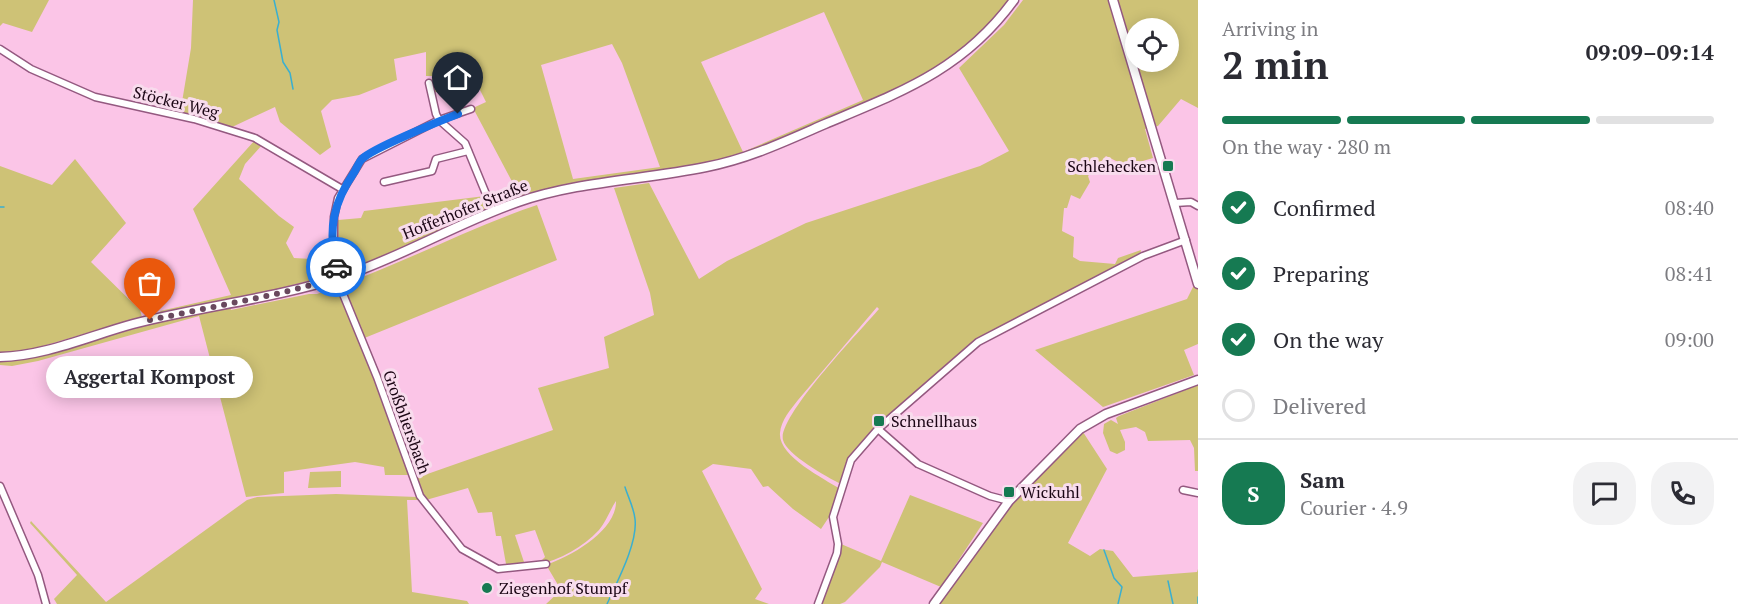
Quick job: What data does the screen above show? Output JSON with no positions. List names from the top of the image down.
{
  "streets": {
    "street": ["Stöcker Weg", "Hofferhofer Straße", "Großbliersbach"]
  },
  "crossings": [
    ["Stöcker Weg", "Großbliersbach"],
    ["Hofferhofer Straße", "Großbliersbach"]
  ],
  "places": {
    "transit": ["Schlehecken", "Schnellhaus", "Wickuhl"],
    "other": ["Aggertal Kompost", "Ziegenhof Stumpf"]
  },
  "page": {
    "heading": ["2 min", "Arriving in", "09:09–09:14"],
    "panel": ["Sam", "Courier · 4.9"],
    "bar": "On the way · 280 m",
    "list": [
      ["Confirmed", "08:40"],
      ["Preparing", "08:41"],
      ["On the way", "09:00"],
      "Delivered"
    ],
    "bubble": "Aggertal Kompost",
    "round": "S"
  }
}
